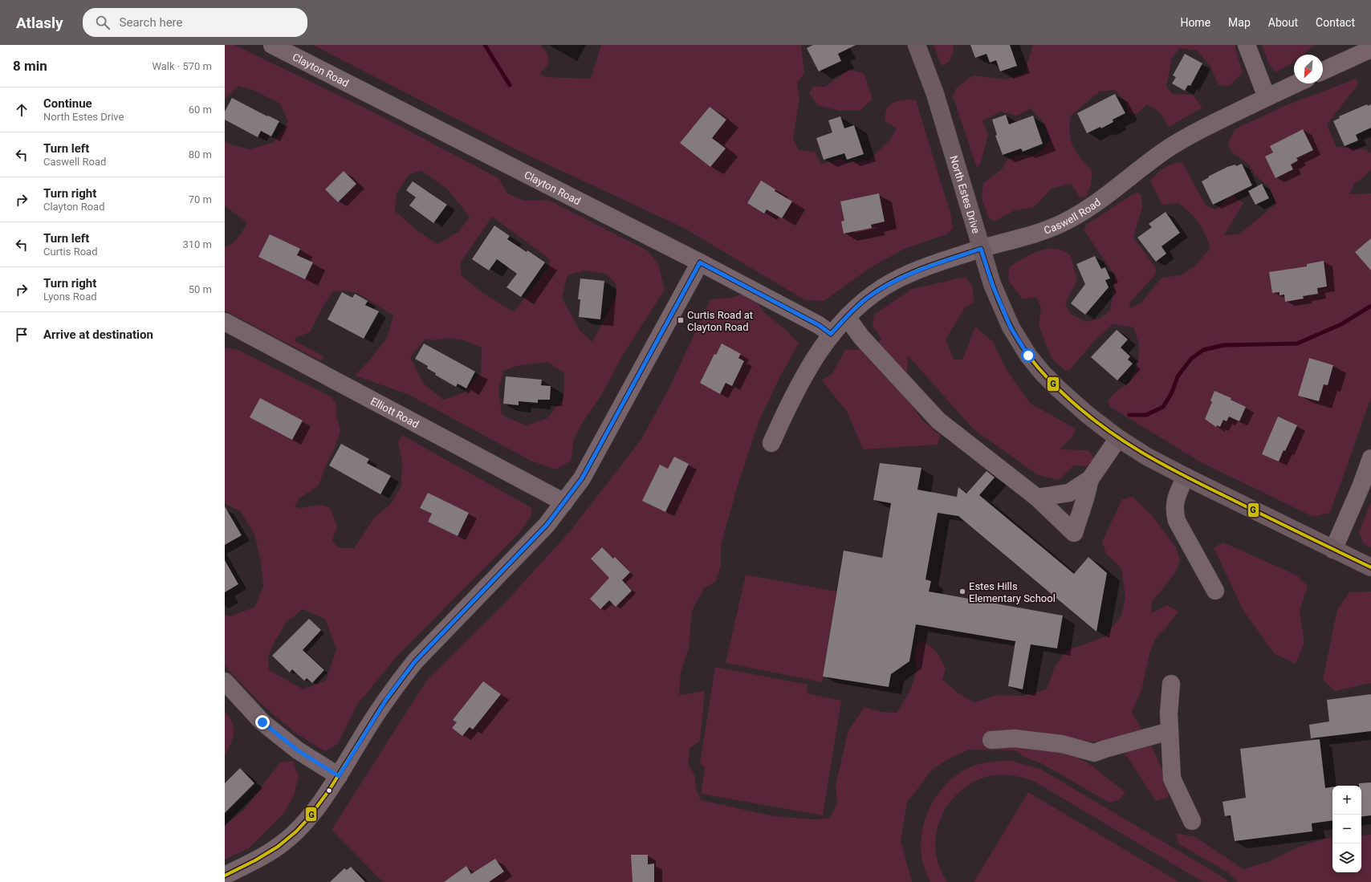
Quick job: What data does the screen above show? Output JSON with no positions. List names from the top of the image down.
{
  "streets": {
    "main road": ["North Estes Drive"],
    "street": ["Clayton Road", "Caswell Road", "Elliott Road"]
  },
  "crossings": [
    ["Clayton Road", "Caswell Road"],
    ["North Estes Drive", "Caswell Road"]
  ],
  "places": {
    "transit": ["Curtis Road at Clayton Road"],
    "other": ["Estes Hills Elementary School"]
  },
  "lines": ["transit line G"],
  "north": "bottom left",
  "page": {
    "header": "Atlasly",
    "search": "Search here",
    "nav": [
      "Home",
      "Map",
      "About",
      "Contact"
    ],
    "heading": ["8 min", "Walk · 570 m"],
    "list": [
      ["Continue", "North Estes Drive", "60 m"],
      ["Turn left", "Caswell Road", "80 m"],
      ["Turn right", "Clayton Road", "70 m"],
      ["Turn left", "Curtis Road", "310 m"],
      ["Turn right", "Lyons Road", "50 m"],
      "Arrive at destination"
    ],
    "map_buttons": ["+", "−"]
  }
}
